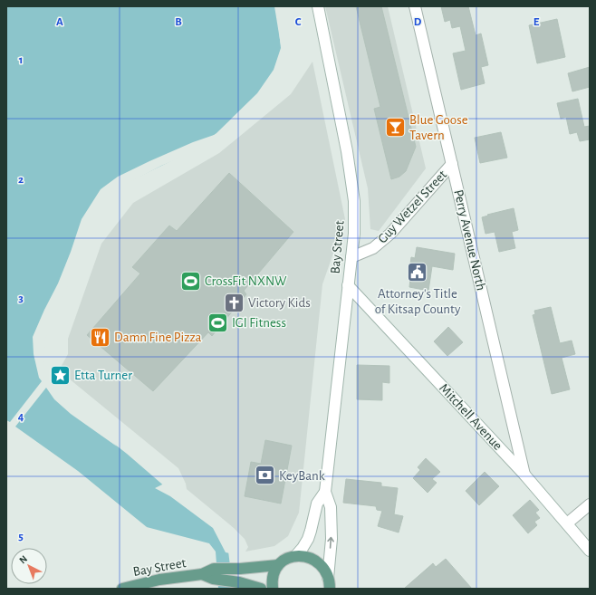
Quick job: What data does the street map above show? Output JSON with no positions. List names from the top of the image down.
{
  "streets": {
    "main road": ["Bay Street"],
    "street": ["Guy Wetzel Street", "Perry Avenue North", "Mitchell Avenue"]
  },
  "crossings": [
    ["Guy Wetzel Street", "Perry Avenue North"],
    ["Guy Wetzel Street", "Bay Street"],
    ["Perry Avenue North", "Mitchell Avenue"],
    ["Bay Street", "Mitchell Avenue"]
  ],
  "places": {
    "bar": ["Blue Goose Tavern"],
    "public building": ["Attorney's Title of Kitsap County"],
    "sports": ["CrossFit NXNW", "IGI Fitness"],
    "church": ["Victory Kids"],
    "restaurant": ["Damn Fine Pizza"],
    "place": ["Etta Turner"],
    "bank": ["KeyBank"]
  },
  "north": "top left",
  "grid": {
    "columns": [
      "A",
      "B",
      "C",
      "D",
      "E"
    ],
    "rows": [
      "1",
      "2",
      "3",
      "4",
      "5"
    ]
  }
}
